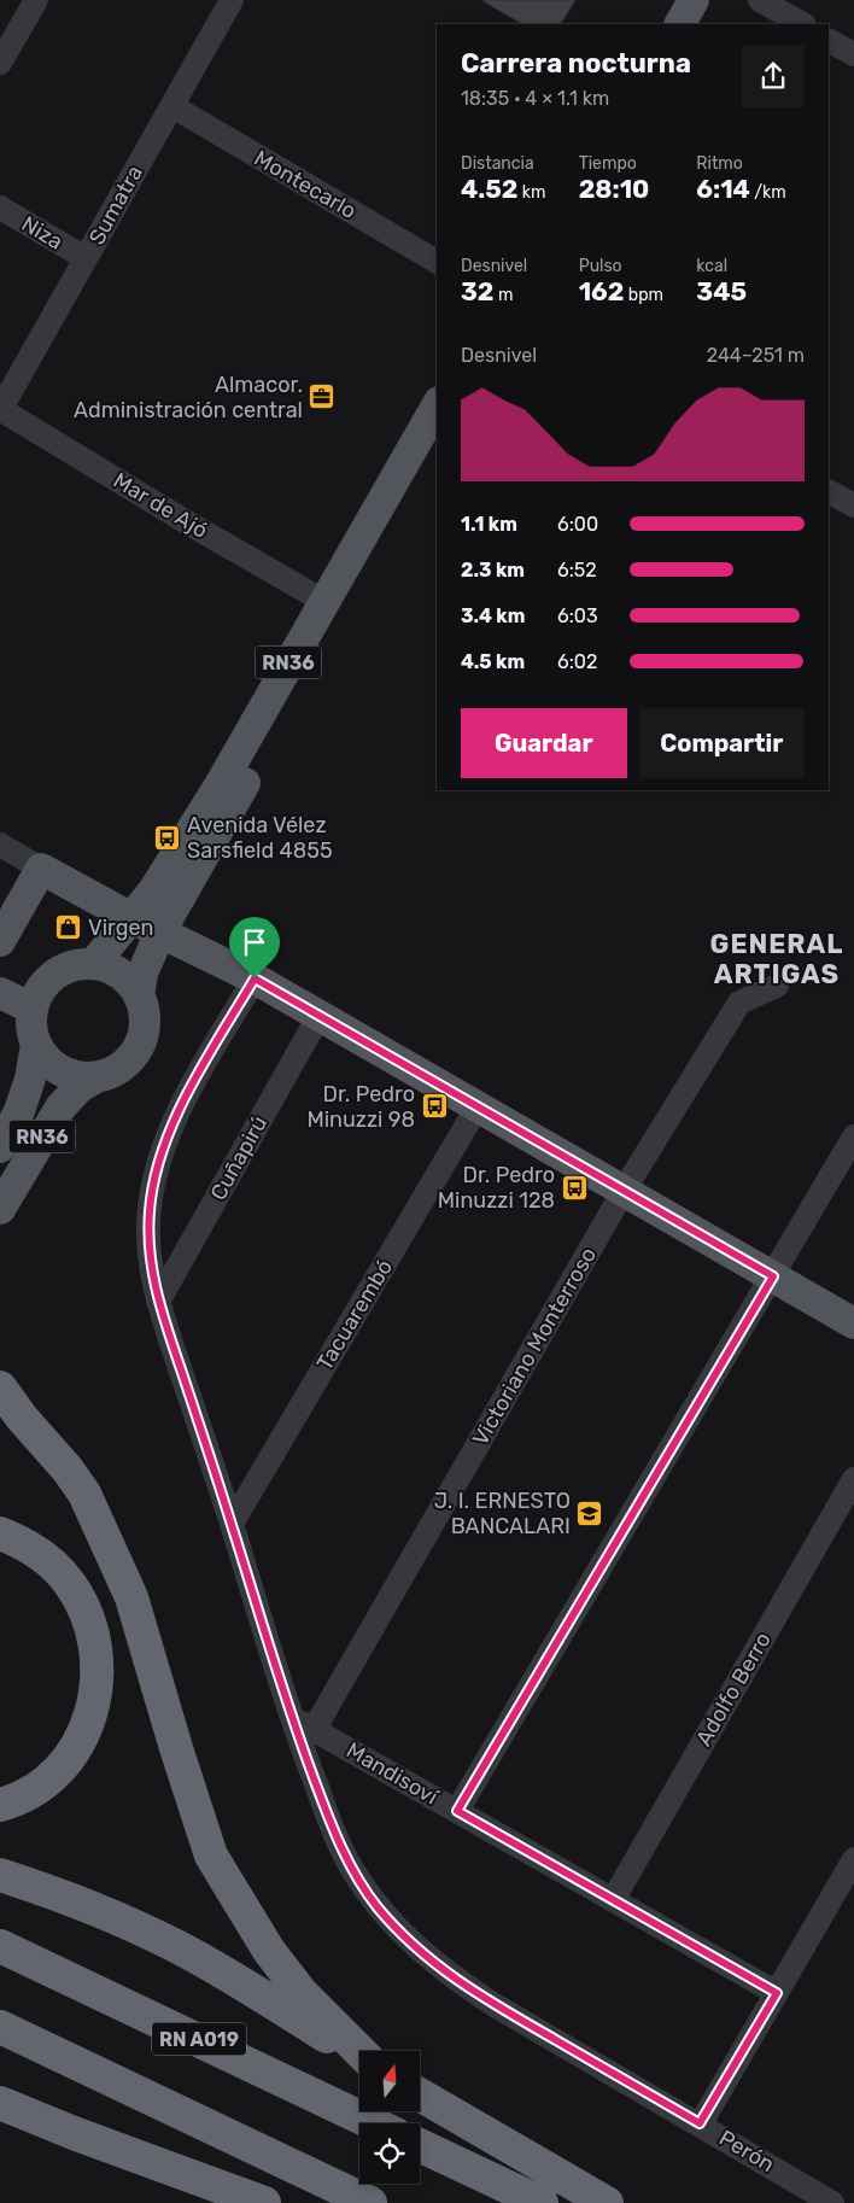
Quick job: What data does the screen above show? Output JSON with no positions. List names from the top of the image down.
{
  "streets": {
    "highway": ["RN A019"],
    "main road": ["RN36"],
    "street": [
      "Montecarlo",
      "Sumatra",
      "Niza",
      "Mar de Ajó",
      "Cuñapirú",
      "Tacuarembó",
      "Victoriano Monterroso",
      "Adolfo Berro",
      "Mandisoví",
      "Perón"
    ]
  },
  "crossings": [
    ["Montecarlo", "Sumatra"],
    ["Sumatra", "Niza"],
    ["Sumatra", "Mar de Ajó"],
    ["Mar de Ajó", "RN36"],
    ["Cuñapirú", "Perón"],
    ["Tacuarembó", "Perón"],
    ["Victoriano Monterroso", "Mandisoví"],
    ["Adolfo Berro", "Mandisoví"],
    ["Mandisoví", "Perón"]
  ],
  "districts": ["GENERAL ARTIGAS"],
  "places": {
    "office": ["Almacor. Administración central"],
    "bus stop": ["Avenida Vélez Sarsfield 4855", "Dr. Pedro Minuzzi 98", "Dr. Pedro Minuzzi 128"],
    "shop": ["Virgen"],
    "school or university": ["J. I. ERNESTO BANCALARI"]
  },
  "north": "top",
  "page": {
    "heading": ["Carrera nocturna", "18:35 · 4 × 1.1 km"],
    "stats": [
      ["Distancia", "4.52 km"],
      ["Tiempo", "28:10"],
      ["Ritmo", "6:14 /km"],
      ["Desnivel", "32 m"],
      ["Pulso", "162 bpm"],
      ["kcal", "345"]
    ],
    "chart": ["Desnivel", "244–251 m"],
    "list": [
      {
        "name": "1.1 km",
        "note": "6:00"
      },
      {
        "name": "2.3 km",
        "note": "6:52"
      },
      {
        "name": "3.4 km",
        "note": "6:03"
      },
      {
        "name": "4.5 km",
        "note": "6:02"
      }
    ],
    "buttons": ["Guardar", "Compartir"]
  }
}
